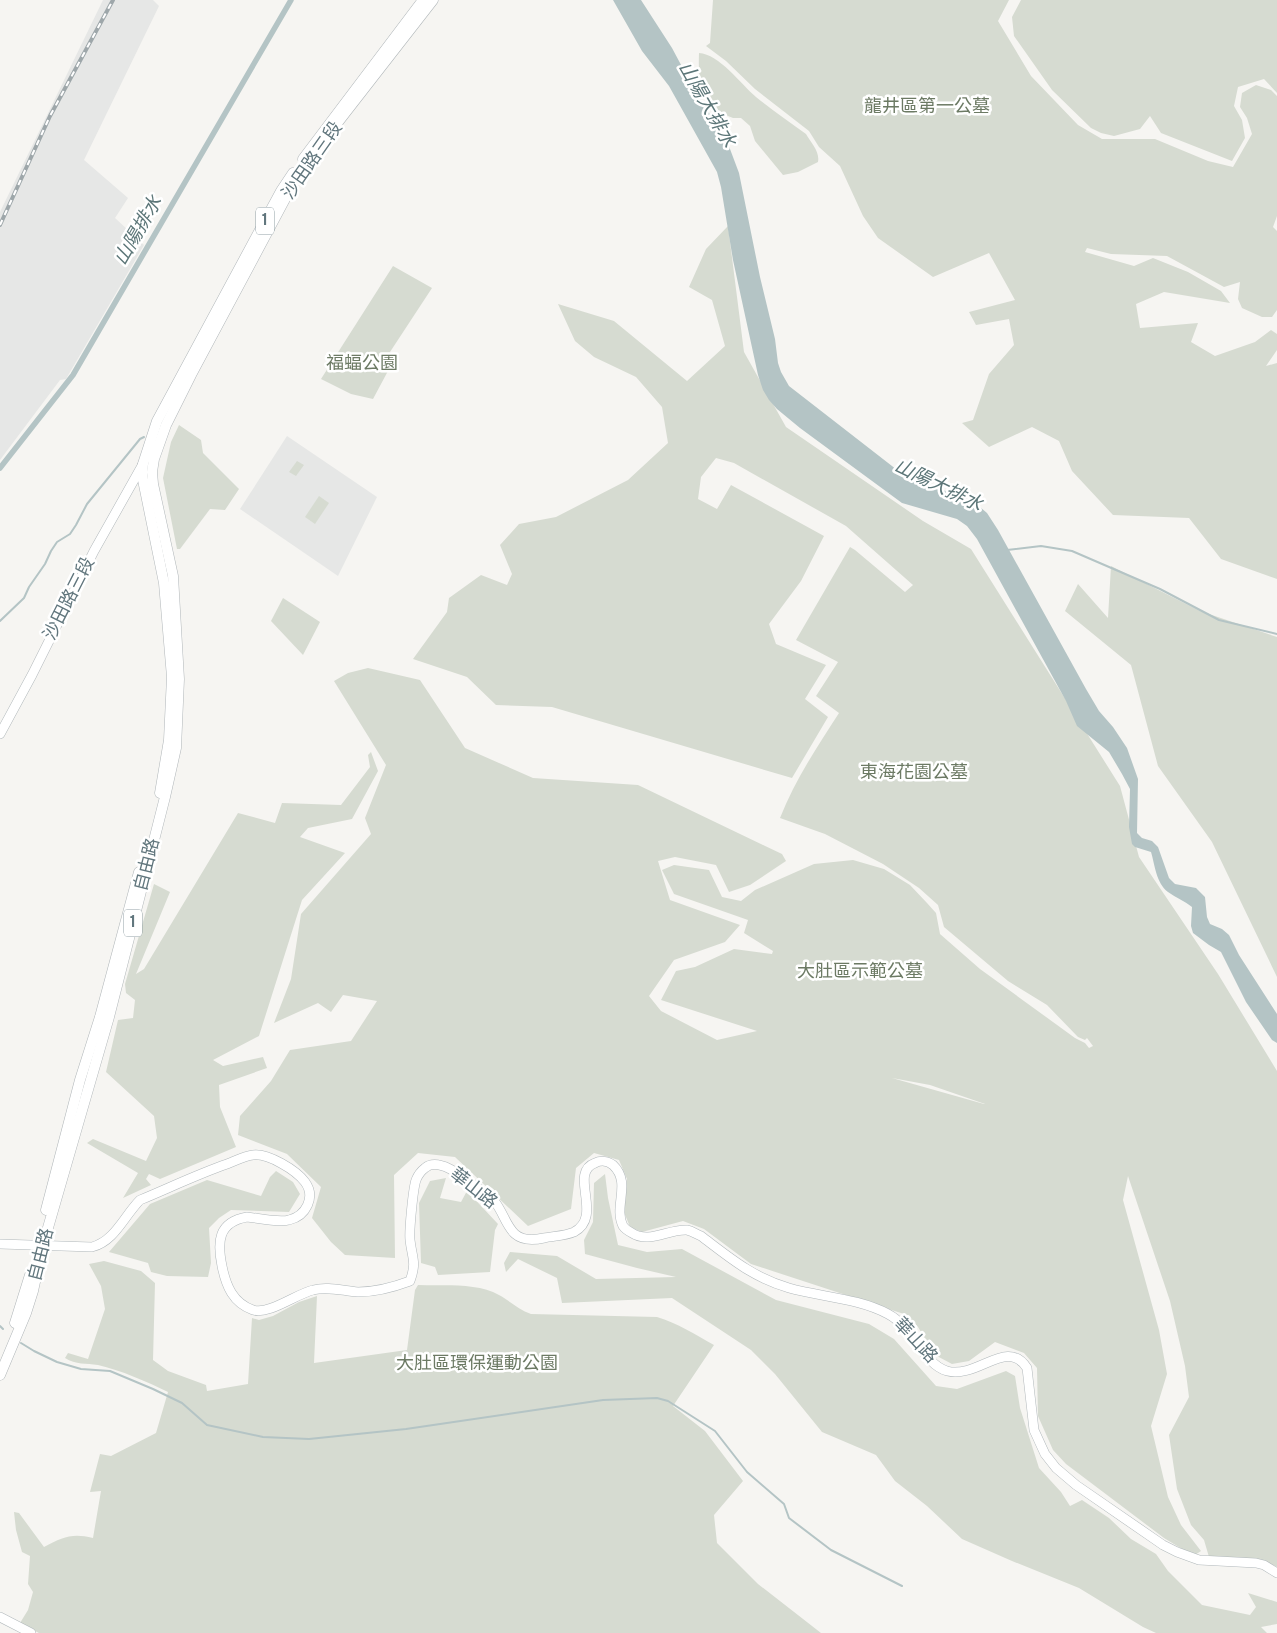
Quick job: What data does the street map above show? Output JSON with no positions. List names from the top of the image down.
{
  "streets": {
    "main road": ["沙田路三段", "1", "自由路"],
    "street": ["華山路"]
  },
  "crossings": [
    ["沙田路三段", "自由路"],
    ["自由路", "華山路"]
  ],
  "water": ["山陽大排水", "山陽排水"],
  "parks": [
    "龍井區第一公墓",
    "福蝠公園",
    "東海花園公墓",
    "大肚區示範公墓",
    "大肚區環保運動公園"
  ]
}
